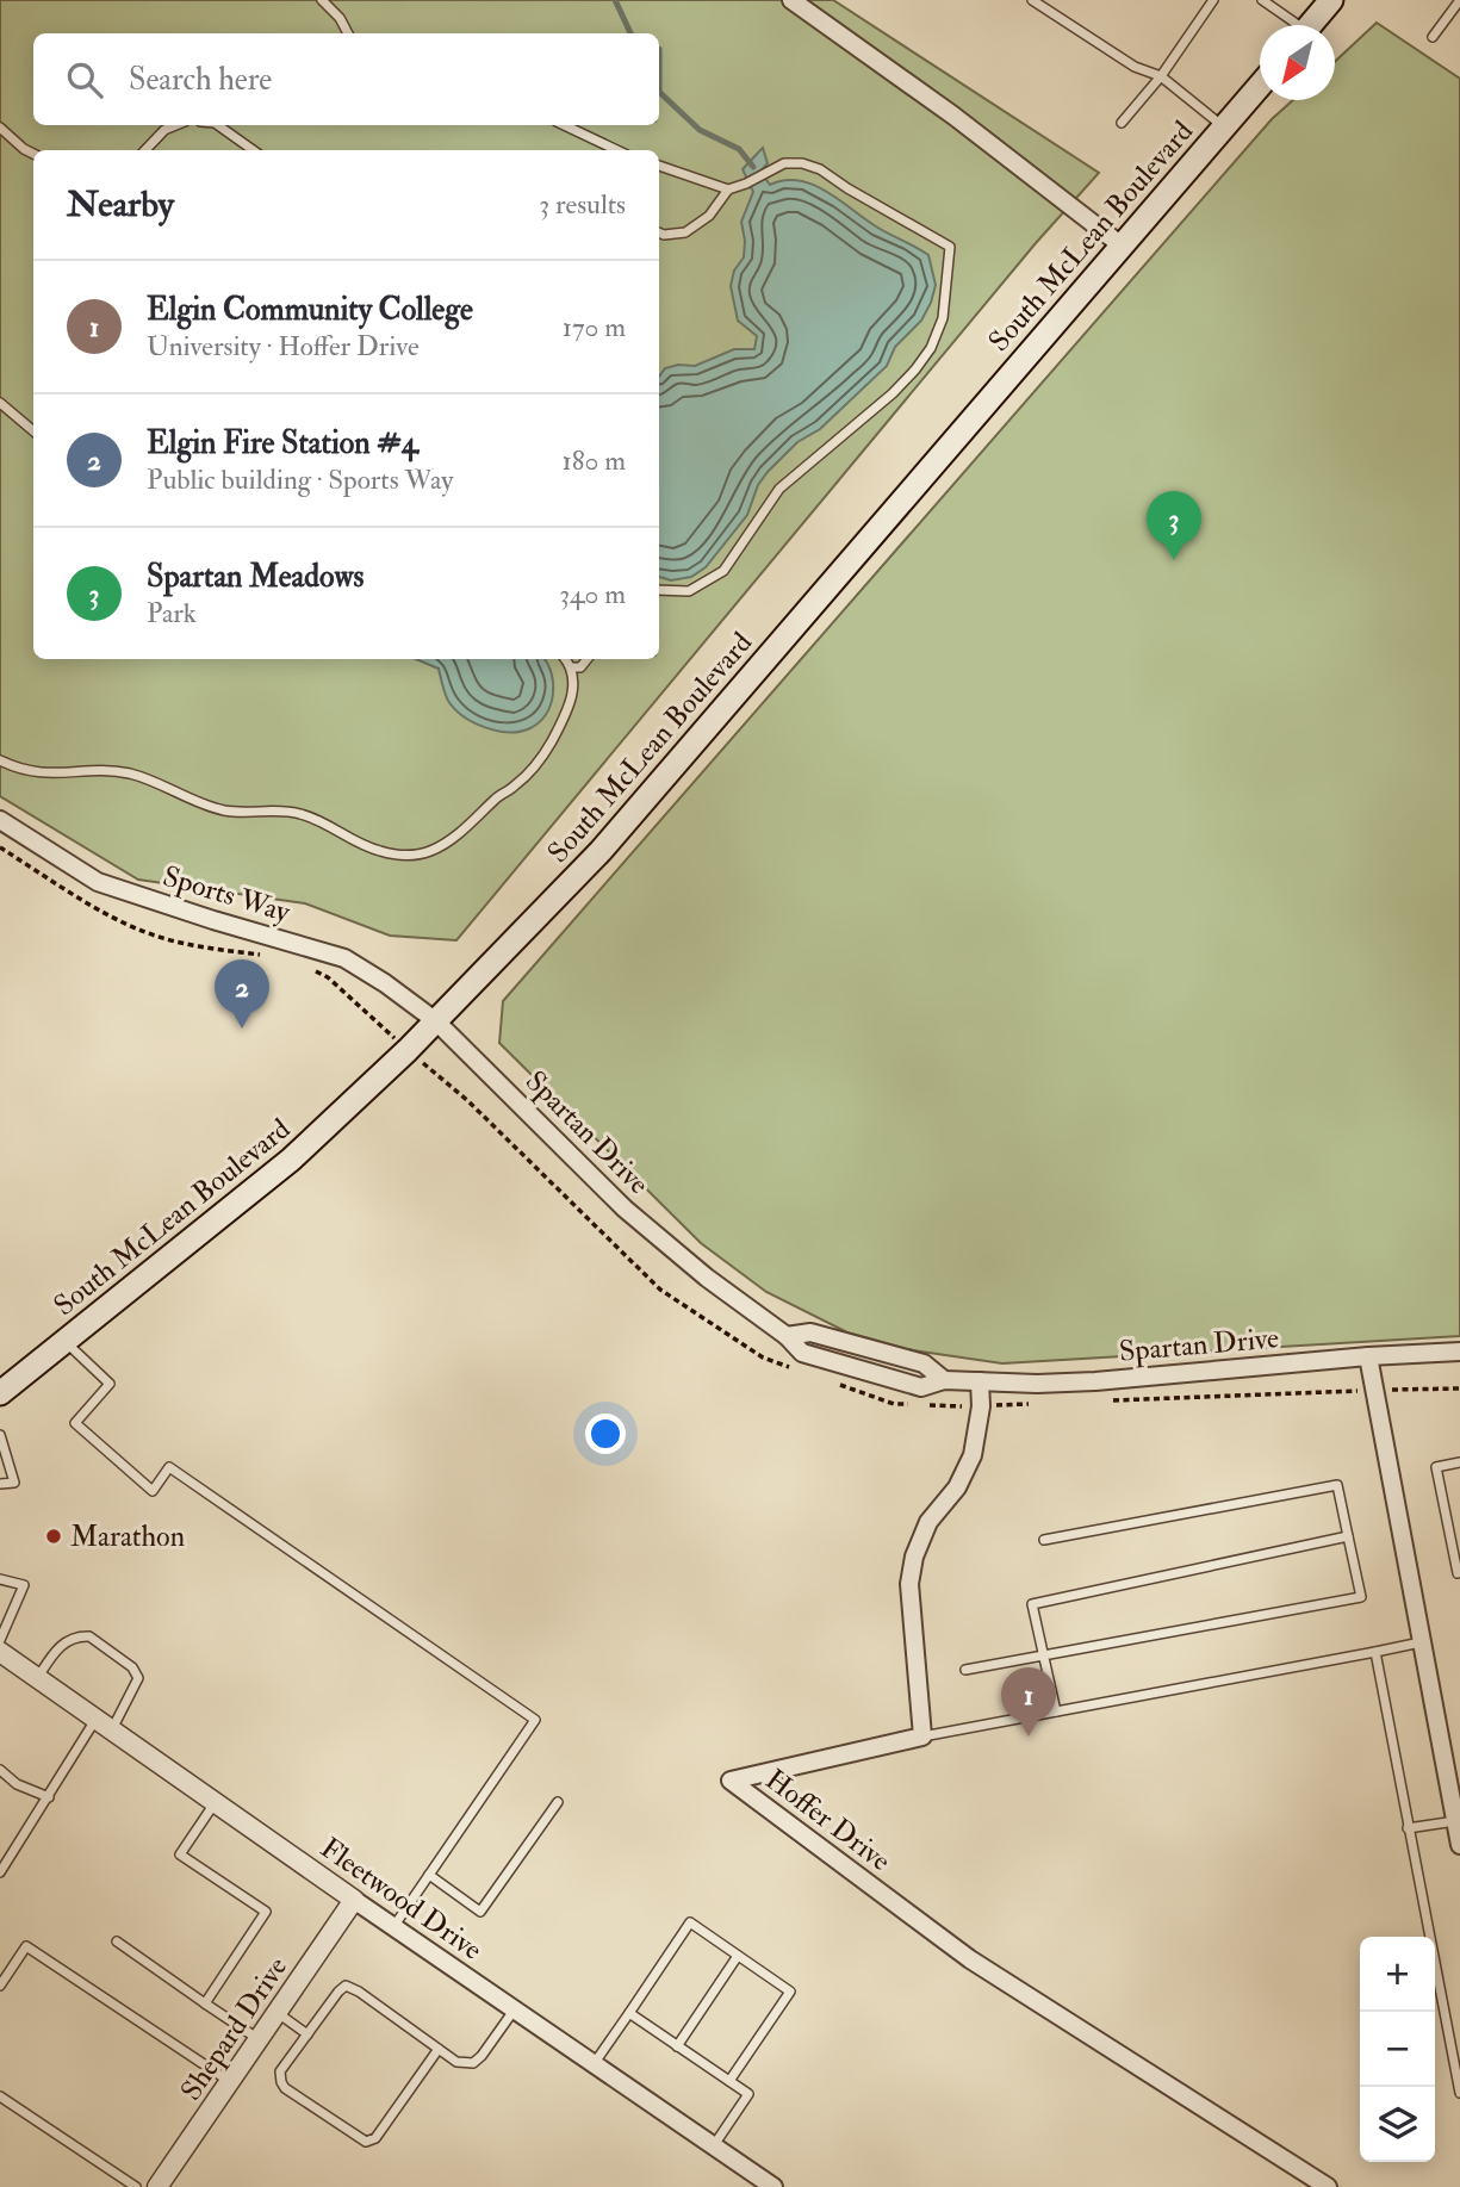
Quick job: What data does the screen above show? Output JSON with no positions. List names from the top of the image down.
{
  "streets": {
    "main road": ["South McLean Boulevard"],
    "street": [
      "Sports Way",
      "Spartan Drive",
      "Hoffer Drive",
      "Fleetwood Drive",
      "Shepard Drive"
    ]
  },
  "crossings": [
    ["South McLean Boulevard", "Sports Way"],
    ["South McLean Boulevard", "Spartan Drive"],
    ["Sports Way", "Spartan Drive"],
    ["Fleetwood Drive", "Shepard Drive"]
  ],
  "places": ["Marathon"],
  "north": "bottom left",
  "page": {
    "search": "Search here",
    "heading": ["Nearby", "3 results"],
    "list": [
      {
        "mark": "1",
        "name": "Elgin Community College",
        "note": "University · Hoffer Drive",
        "value": "170 m"
      },
      {
        "mark": "2",
        "name": "Elgin Fire Station #4",
        "note": "Public building · Sports Way",
        "value": "180 m"
      },
      {
        "mark": "3",
        "name": "Spartan Meadows",
        "note": "Park",
        "value": "340 m"
      }
    ],
    "pins": ["3", "2", "1"],
    "map_buttons": ["+", "−"]
  }
}
